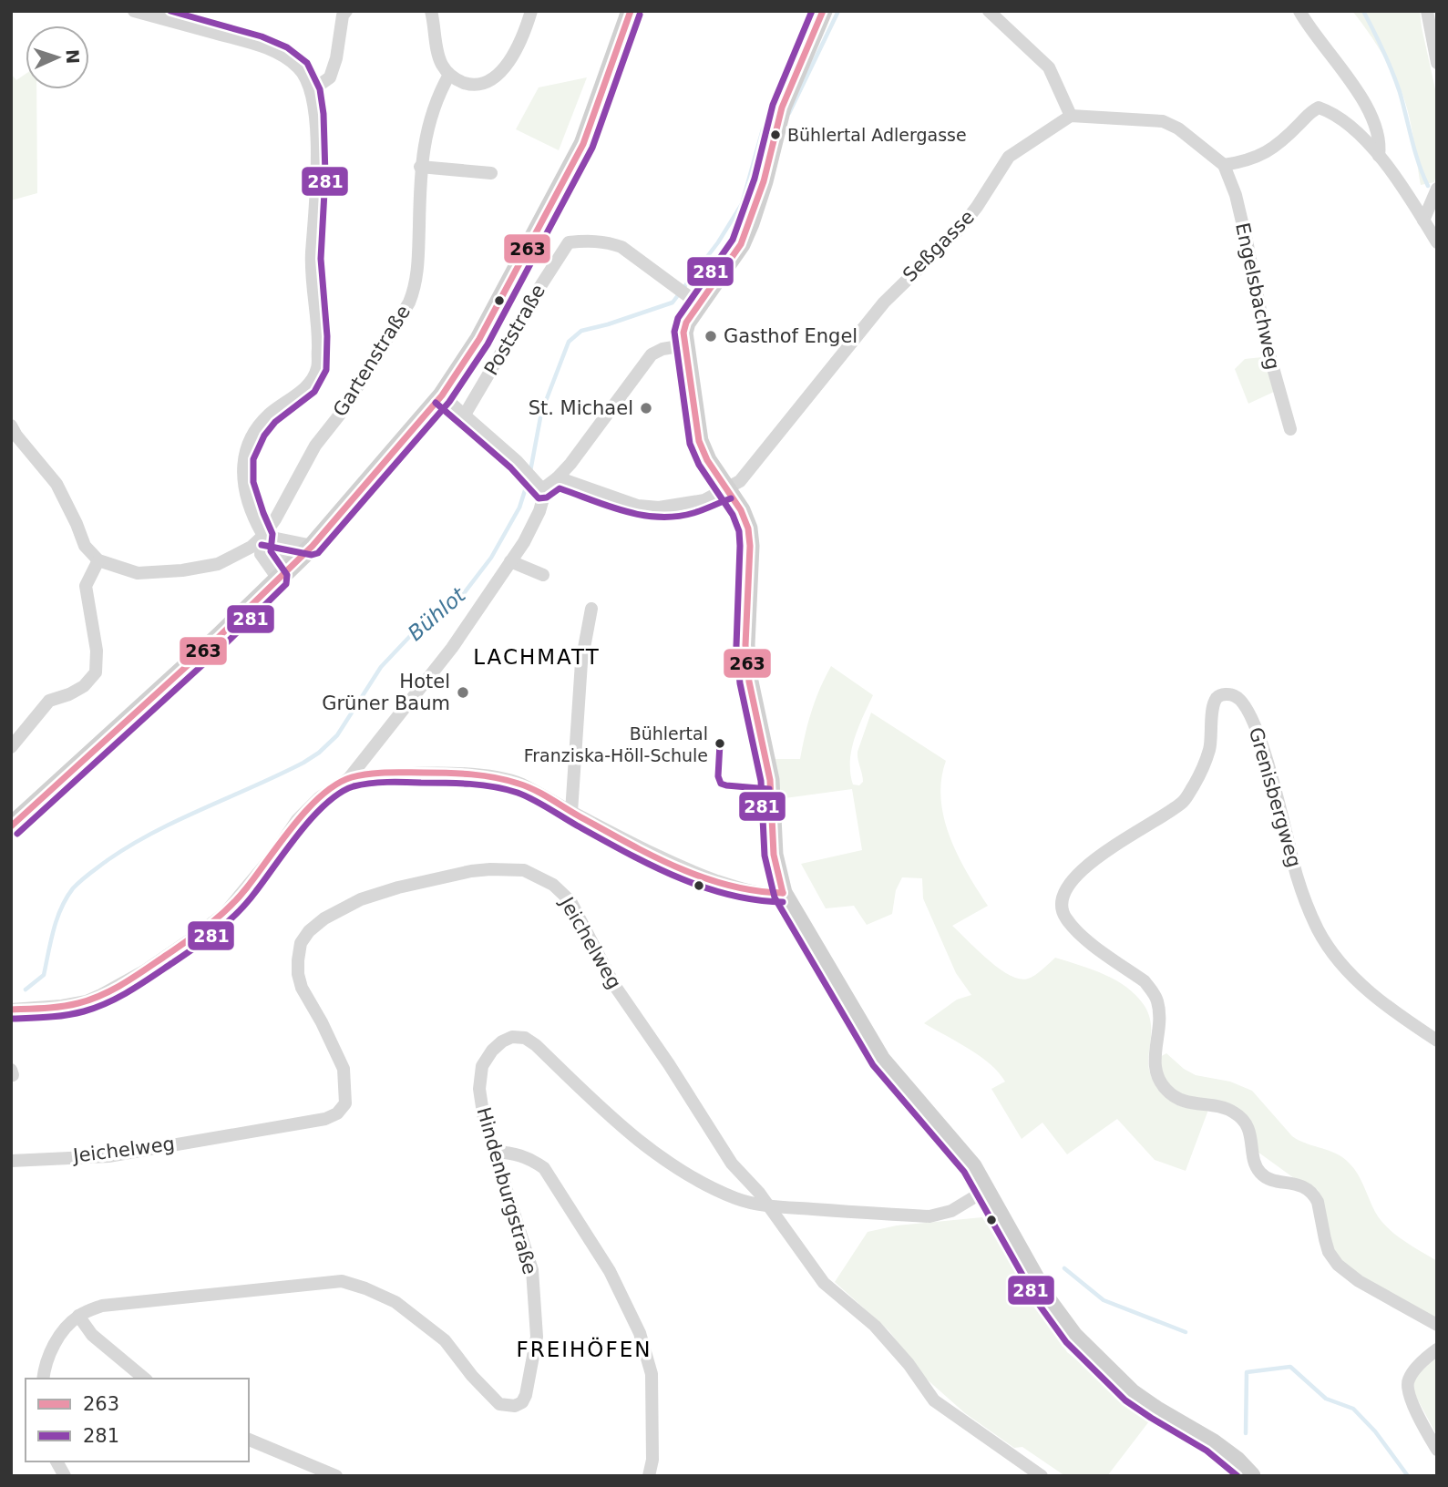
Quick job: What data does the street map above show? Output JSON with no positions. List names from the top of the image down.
{
  "streets": {
    "street": [
      "Seßgasse",
      "Engelsbachweg",
      "Poststraße",
      "Gartenstraße",
      "Grenisbergweg",
      "Jeichelweg",
      "Hindenburgstraße"
    ]
  },
  "crossings": [
    ["Jeichelweg", "Hindenburgstraße"]
  ],
  "districts": ["LACHMATT", "FREIHÖFEN"],
  "water": ["Bühlot"],
  "places": [
    "Bühlertal Adlergasse",
    "Gasthof Engel",
    "St. Michael",
    "Hotel Grüner Baum",
    "Bühlertal Franziska-Höll-Schule"
  ],
  "lines": ["transit line 263", "transit line 281"],
  "legend": ["263", "281"],
  "north": "right"
}
